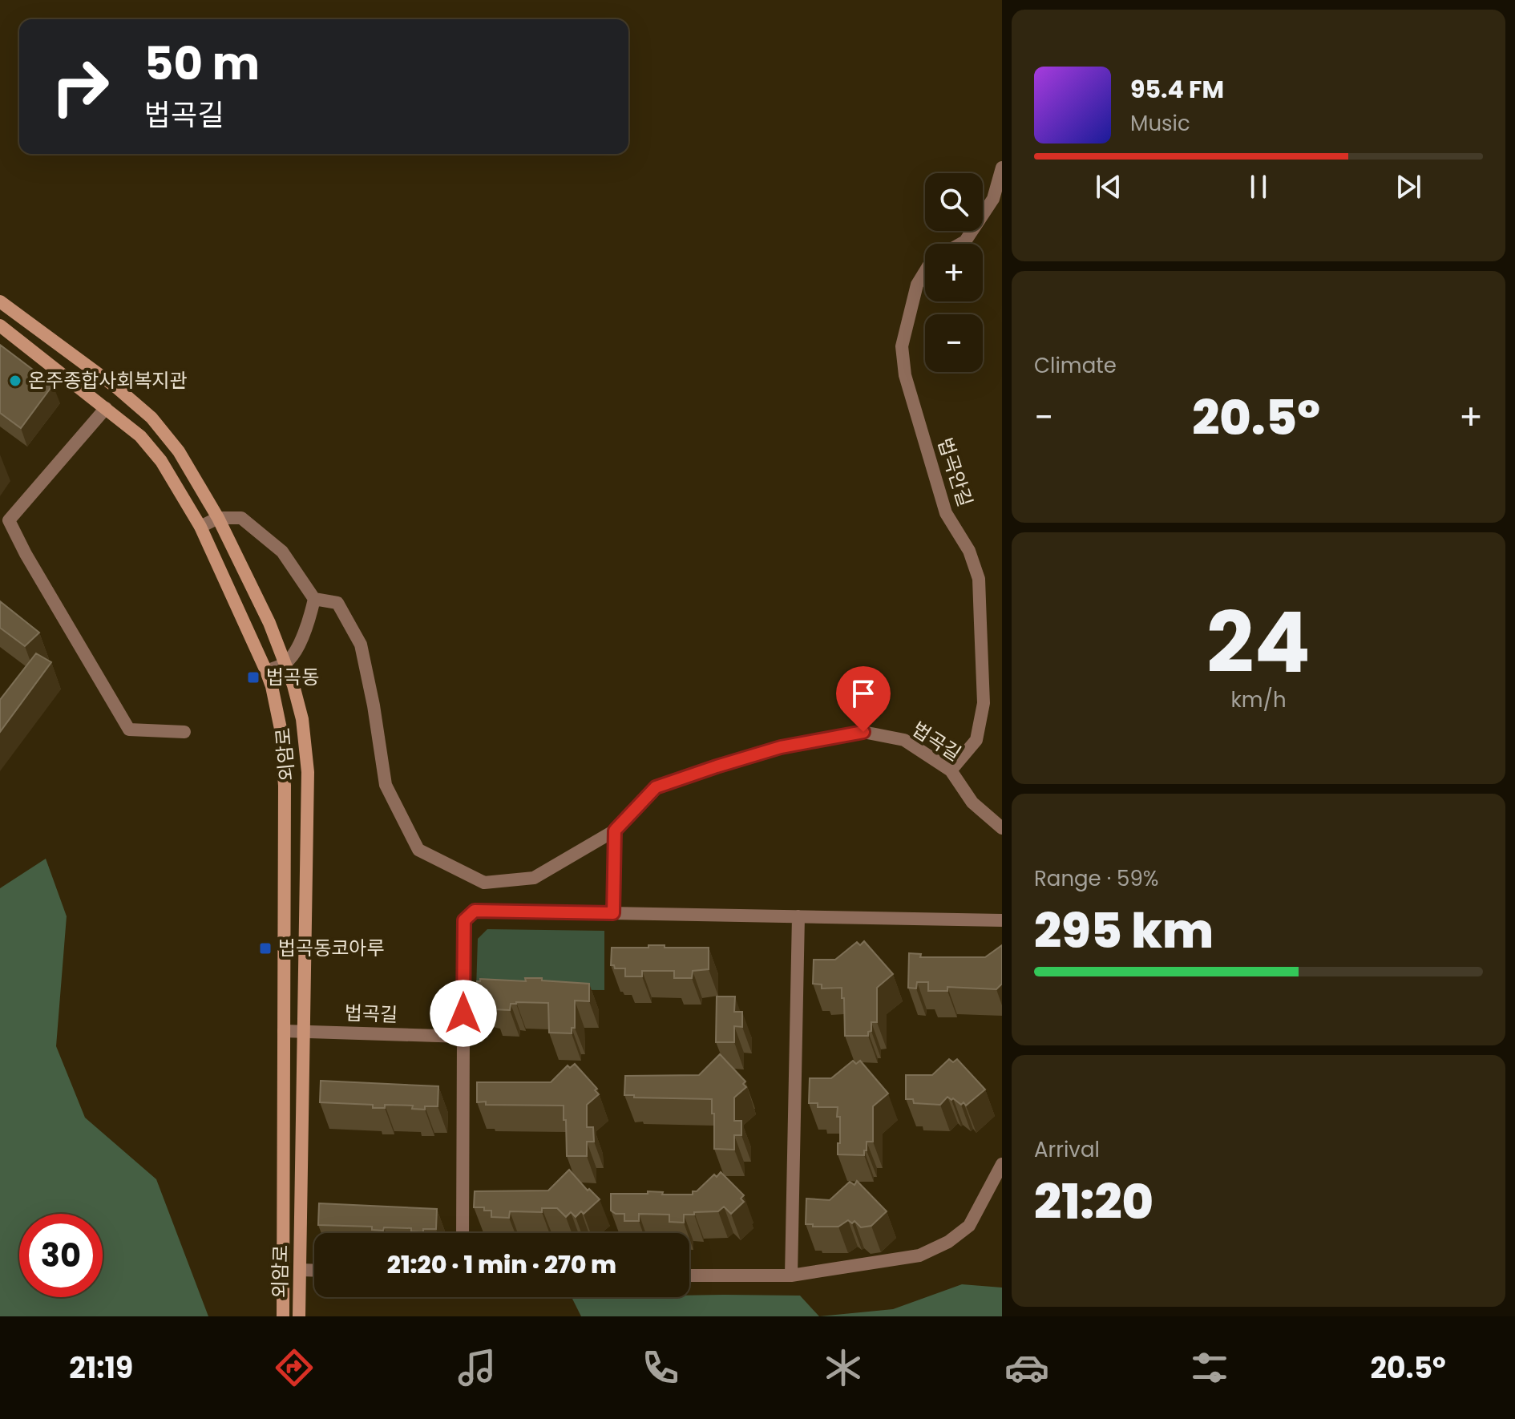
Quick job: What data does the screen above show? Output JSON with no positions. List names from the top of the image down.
{
  "streets": {
    "main road": ["외암로"],
    "street": ["법곡안길", "법곡길"]
  },
  "crossings": [
    ["법곡안길", "법곡길"],
    ["법곡길", "외암로"]
  ],
  "places": {
    "other": ["온주종합사회복지관"],
    "transit": ["법곡동", "법곡동코아루"]
  },
  "page": {
    "turn": ["50 m", "법곡길"],
    "song": ["95.4 FM", "Music"],
    "map_buttons": ["+", "−"],
    "tile": [
      "Climate",
      ["24", "km/h"],
      ["Range · 59%", "295 km"],
      ["Arrival", "21:20"]
    ],
    "heat": ["−", "20.5°", "+"],
    "limit": "30",
    "trip": "21:20 · 1 min · 270 m",
    "tabs": ["21:19", "20.5°"]
  }
}
